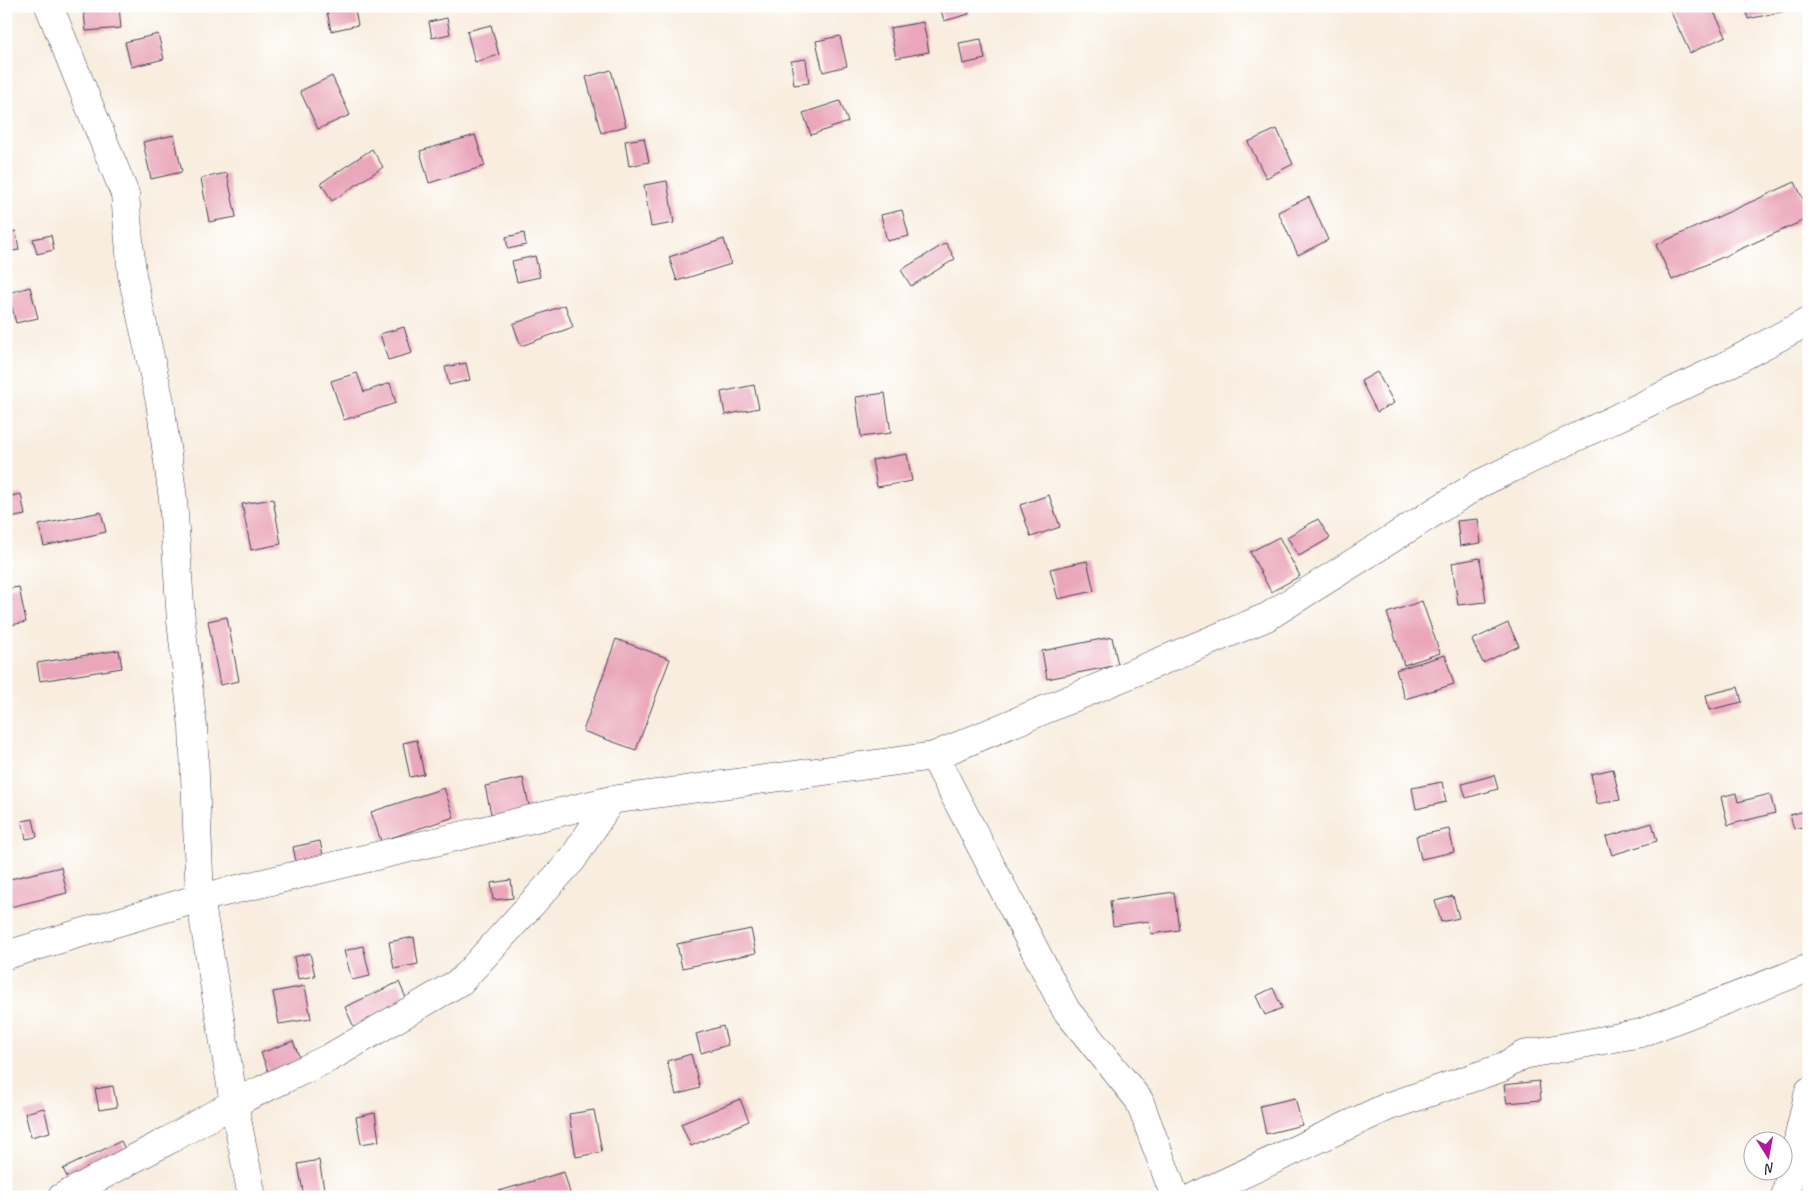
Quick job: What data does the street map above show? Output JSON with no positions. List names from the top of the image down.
{
  "north": "bottom"
}
